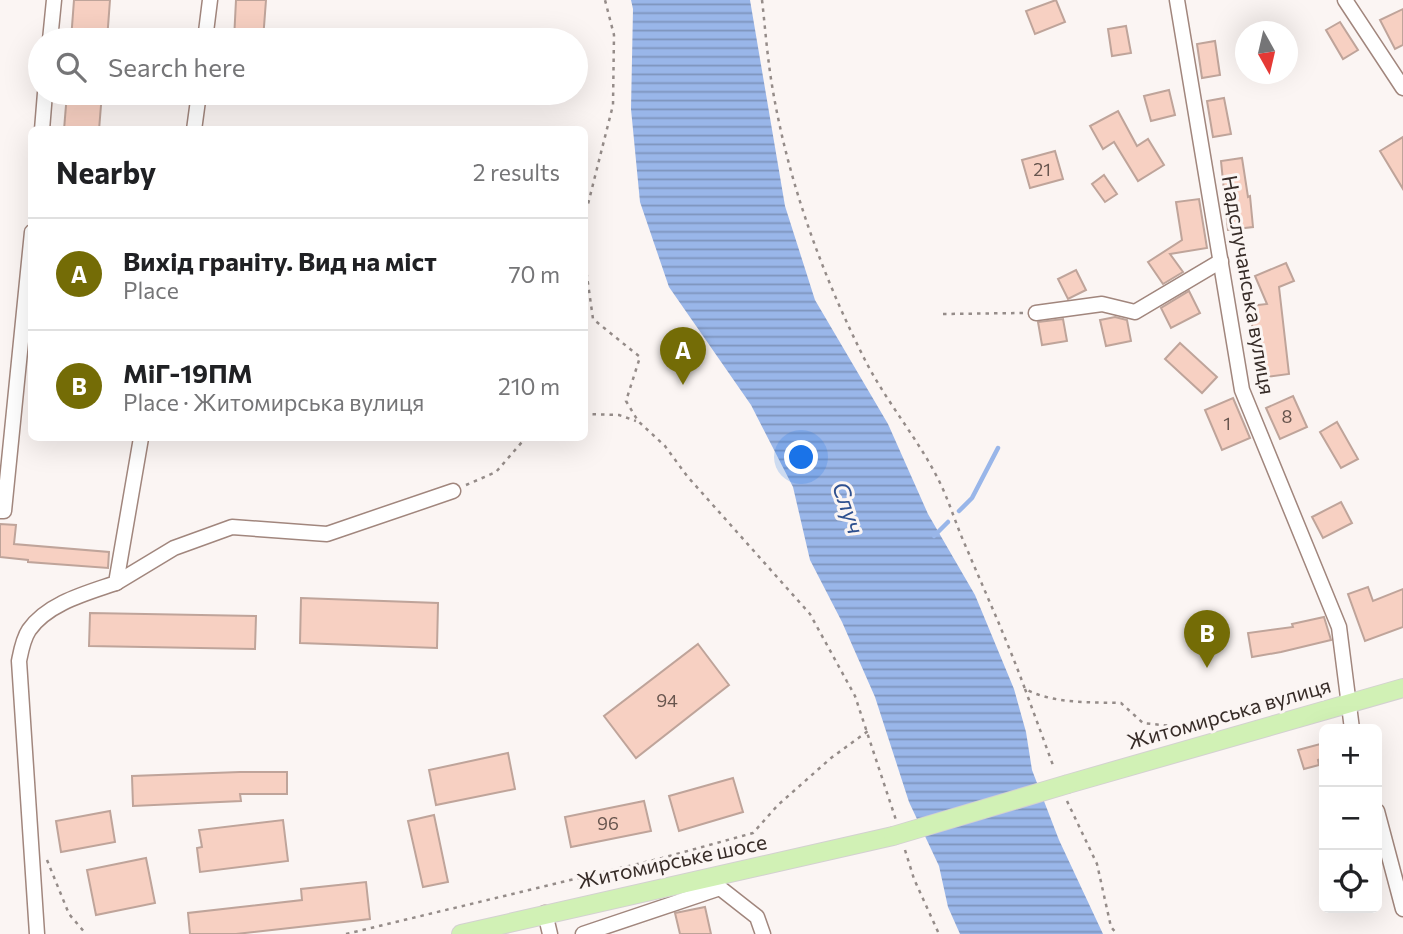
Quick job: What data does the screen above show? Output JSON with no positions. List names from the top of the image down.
{
  "streets": {
    "main road": ["Житомирська вулиця", "Житомирське шосе"],
    "street": ["Надслучанська вулиця"]
  },
  "crossings": [
    ["Надслучанська вулиця", "Житомирська вулиця"],
    ["Житомирська вулиця", "Житомирське шосе"]
  ],
  "water": ["Случ"],
  "house_numbers": [
    "21",
    "8",
    "1",
    "94",
    "96"
  ],
  "north": "bottom",
  "page": {
    "search": "Search here",
    "heading": ["Nearby", "2 results"],
    "list": [
      {
        "mark": "A",
        "name": "Вихід граніту. Вид на міст",
        "note": "Place",
        "value": "70 m"
      },
      {
        "mark": "B",
        "name": "МіГ-19ПМ",
        "note": "Place · Житомирська вулиця",
        "value": "210 m"
      }
    ],
    "pins": ["A", "B"],
    "map_buttons": ["+", "−"]
  }
}
